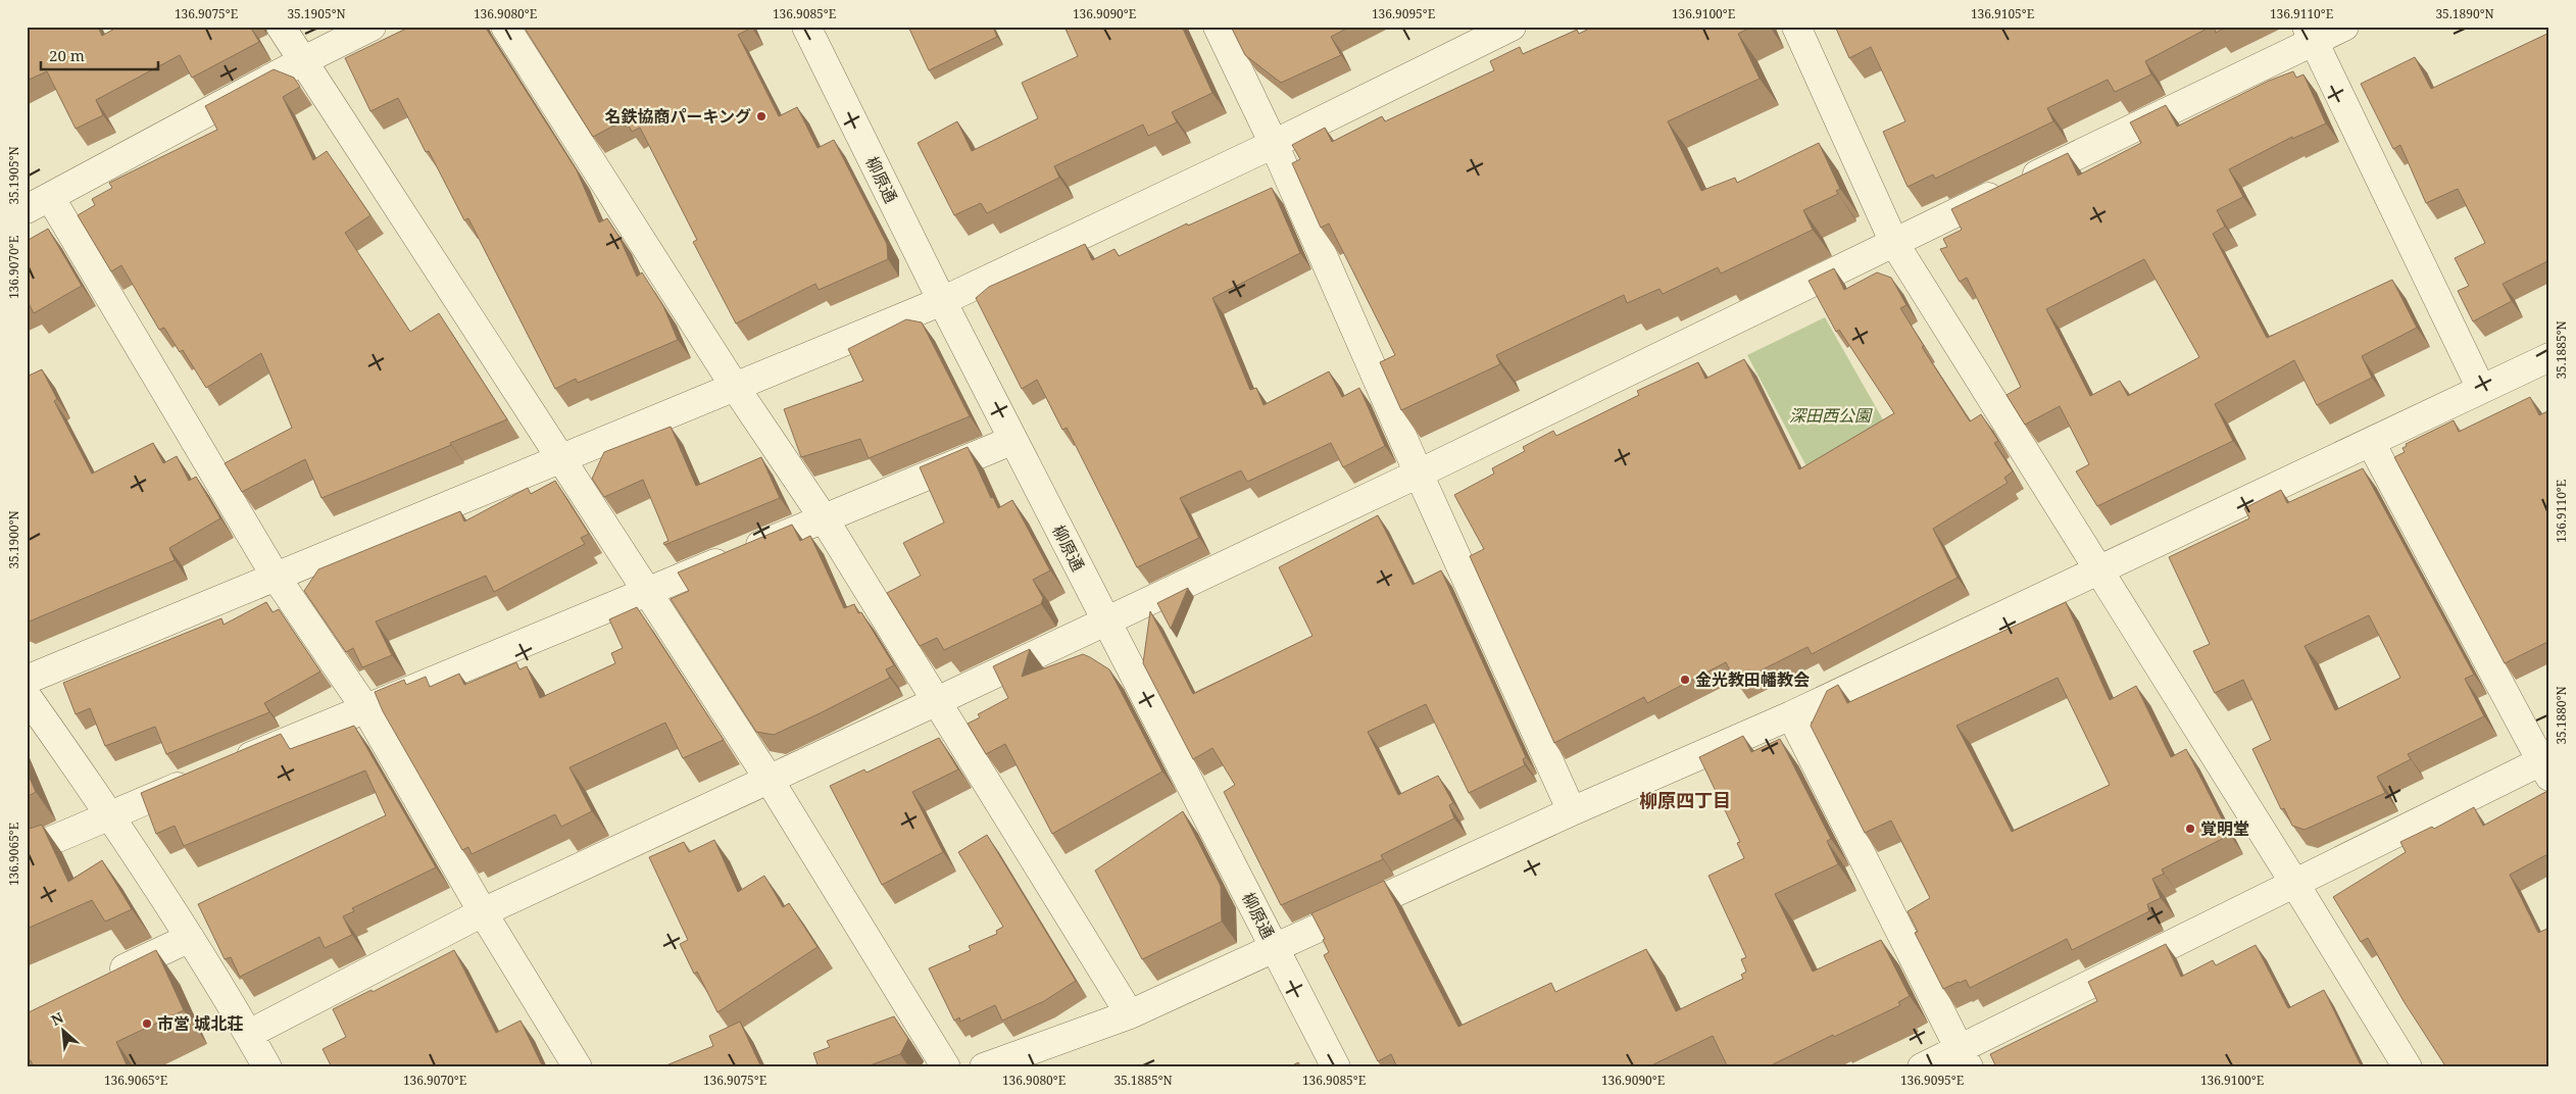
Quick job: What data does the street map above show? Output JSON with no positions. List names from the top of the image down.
{
  "streets": {
    "street": ["柳原通"]
  },
  "districts": ["柳原四丁目"],
  "parks": ["深田西公園"],
  "places": [
    "名鉄協商パーキング",
    "金光教田幡教会",
    "覚明堂",
    "市営 城北荘"
  ],
  "scale_bar": "20 m",
  "north": "top left",
  "coordinates": [
    "136.9075°E",
    "35.1905°N",
    "136.9080°E",
    "136.9085°E",
    "136.9090°E",
    "136.9095°E",
    "136.9100°E",
    "136.9105°E",
    "136.9110°E",
    "35.1890°N",
    "136.9070°E",
    "35.1885°N",
    "35.1900°N",
    "35.1880°N",
    "136.9065°E"
  ]
}
